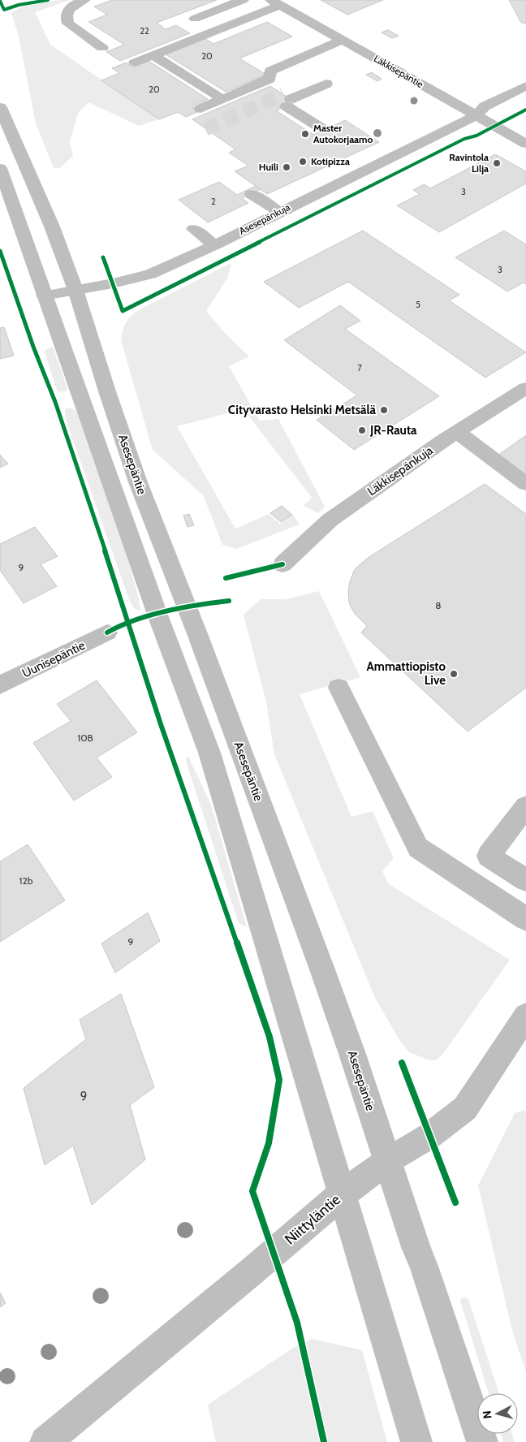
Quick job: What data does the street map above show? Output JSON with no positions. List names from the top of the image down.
{
  "streets": {
    "main road": [
      "Läkkisepäntie",
      "Asesepänkuja",
      "Asesepäntie",
      "Läkkisepänkuja",
      "Uunisepäntie",
      "Niittyläntie"
    ]
  },
  "crossings": [
    ["Läkkisepäntie", "Asesepänkuja"],
    ["Asesepänkuja", "Asesepäntie"],
    ["Asesepäntie", "Niittyläntie"]
  ],
  "places": [
    "Master Autokorjaamo",
    "Kotipizza",
    "Ravintola Lilja",
    "Huili",
    "Cityvarasto Helsinki Metsälä",
    "JR-Rauta",
    "Ammattiopisto Live"
  ],
  "house_numbers": [
    "22",
    "20",
    "20",
    "3",
    "2",
    "3",
    "5",
    "7",
    "9",
    "8",
    "10B",
    "12b",
    "9",
    "9"
  ],
  "north": "left"
}
